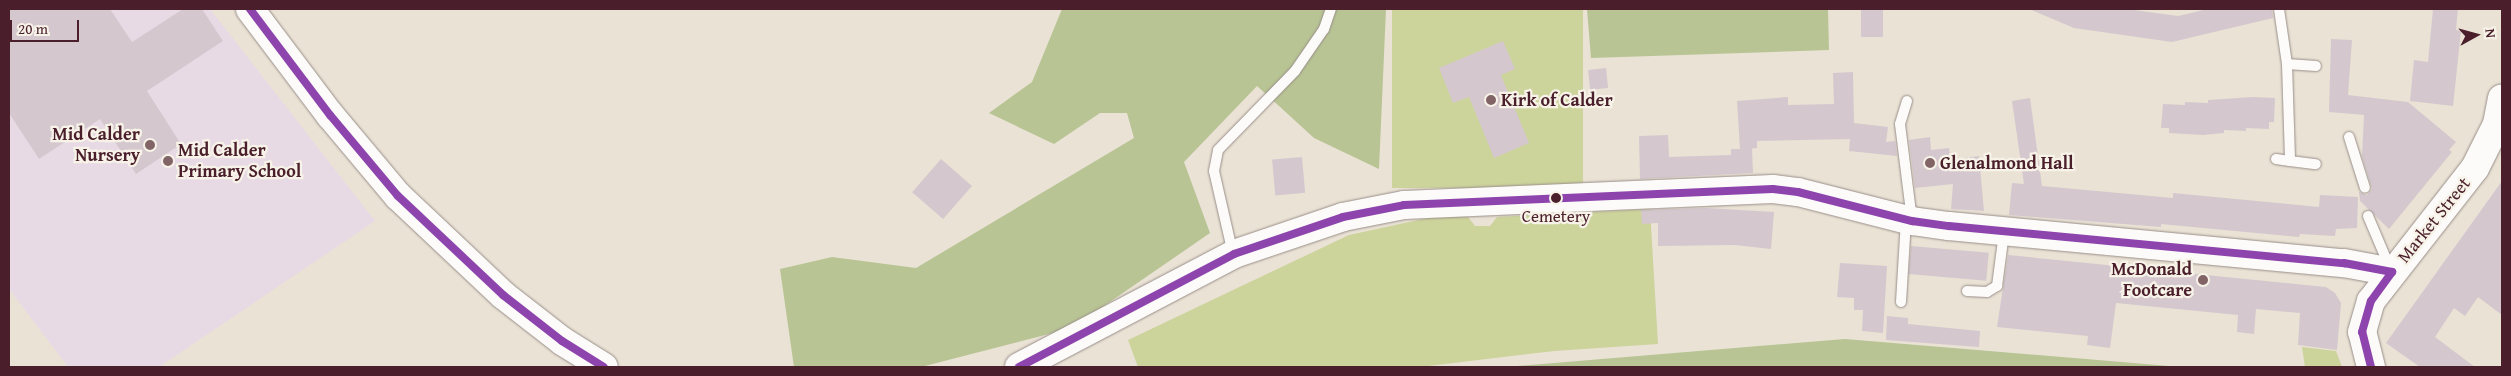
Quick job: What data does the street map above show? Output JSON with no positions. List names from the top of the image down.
{
  "streets": {
    "street": ["Market Street"]
  },
  "places": [
    "Kirk of Calder",
    "Mid Calder Nursery",
    "Mid Calder Primary School",
    "Glenalmond Hall",
    "Cemetery",
    "McDonald Footcare"
  ],
  "scale_bar": "20 m",
  "north": "right"
}
